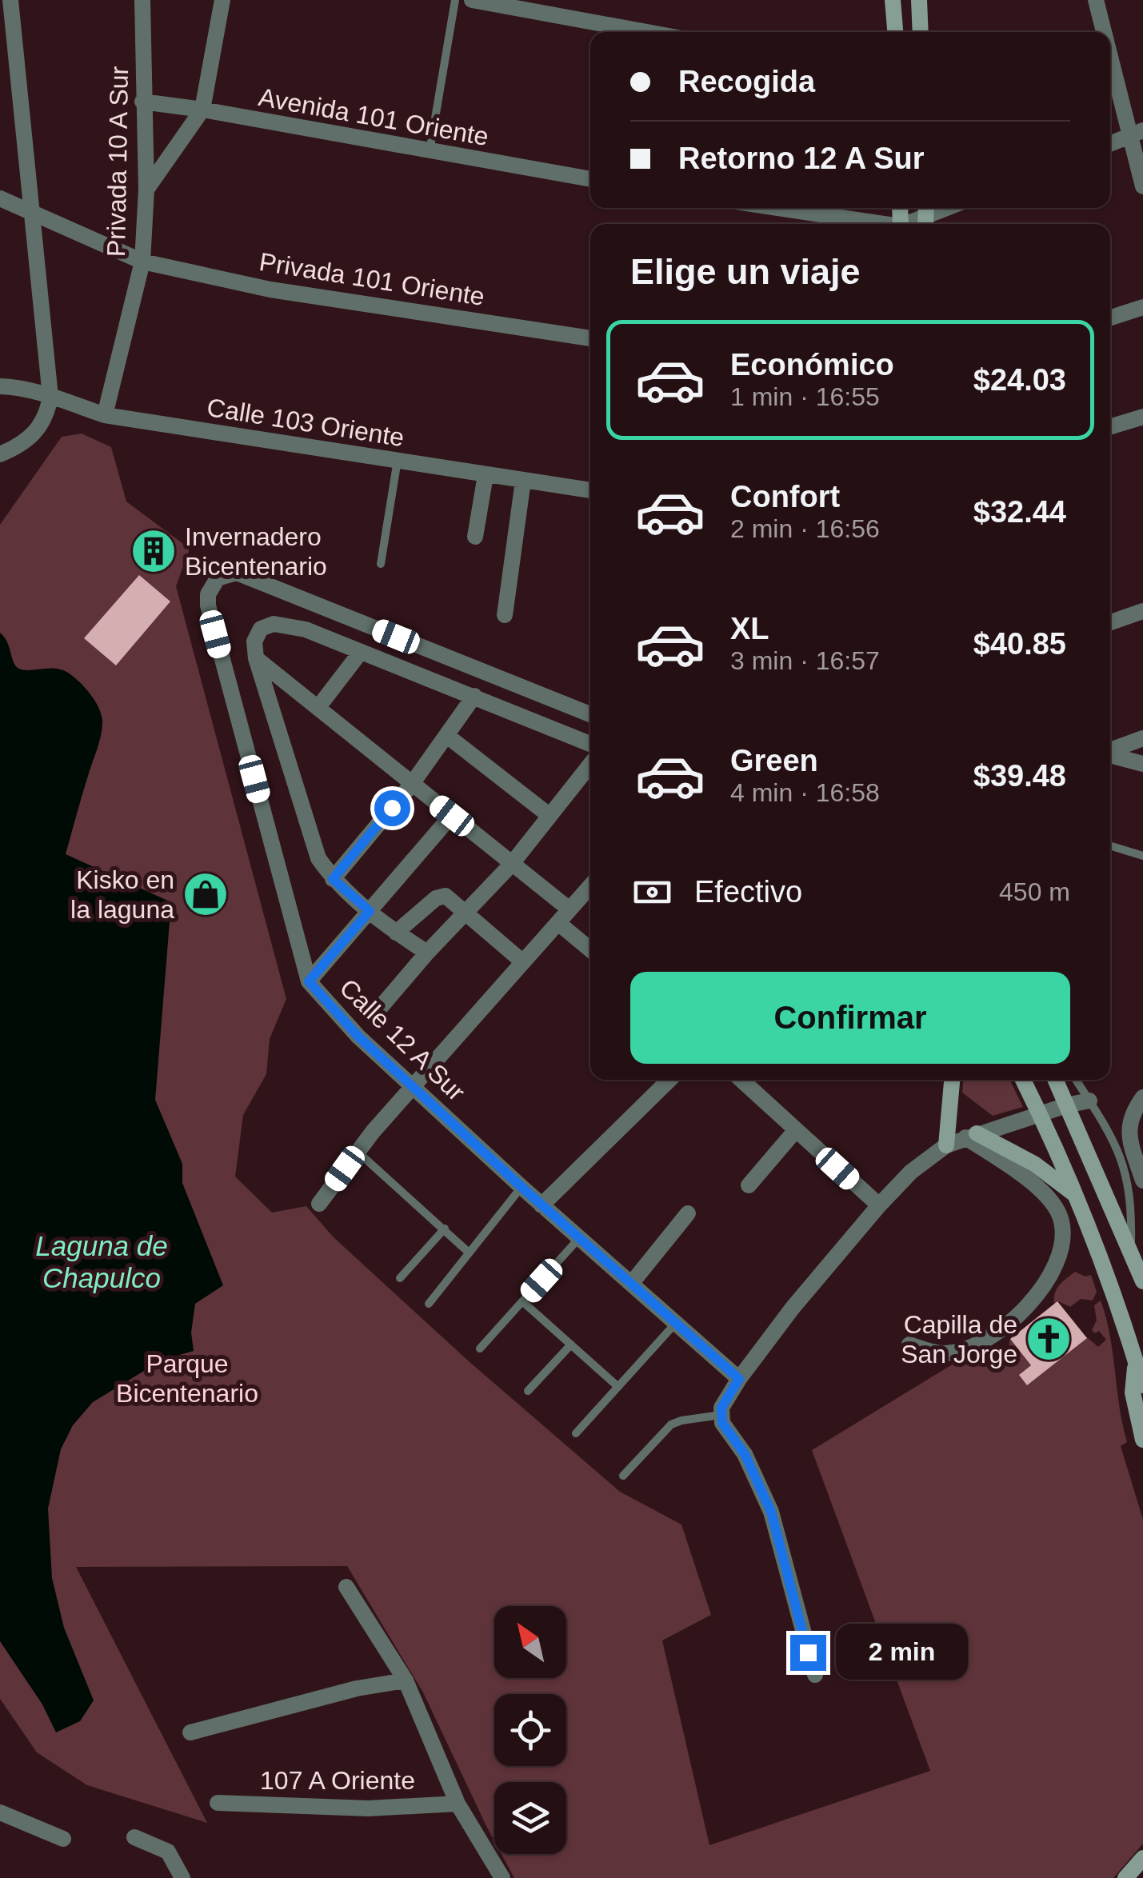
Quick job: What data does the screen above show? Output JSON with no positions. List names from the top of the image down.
{
  "streets": {
    "street": [
      "Avenida 101 Oriente",
      "Privada 10 A Sur",
      "Privada 101 Oriente",
      "Calle 103 Oriente",
      "Calle 12 A Sur",
      "107 A Oriente"
    ]
  },
  "crossings": [
    ["Avenida 101 Oriente", "Privada 10 A Sur"],
    ["Privada 10 A Sur", "Privada 101 Oriente"],
    ["Privada 10 A Sur", "Calle 103 Oriente"]
  ],
  "water": ["Laguna de Chapulco"],
  "parks": ["Parque Bicentenario"],
  "places": {
    "building": ["Invernadero Bicentenario"],
    "shop": ["Kisko en la laguna"],
    "church": ["Capilla de San Jorge"]
  },
  "north": "top left",
  "page": {
    "banner": ["Recogida", "Retorno 12 A Sur"],
    "heading": "Elige un viaje",
    "list": [
      {
        "name": "Económico",
        "note": "1 min · 16:55",
        "value": "$24.03"
      },
      {
        "name": "Confort",
        "note": "2 min · 16:56",
        "value": "$32.44"
      },
      {
        "name": "XL",
        "note": "3 min · 16:57",
        "value": "$40.85"
      },
      {
        "name": "Green",
        "note": "4 min · 16:58",
        "value": "$39.48"
      }
    ],
    "pay": ["Efectivo", "450 m"],
    "buttons": "Confirmar",
    "bubble": "2 min"
  }
}
